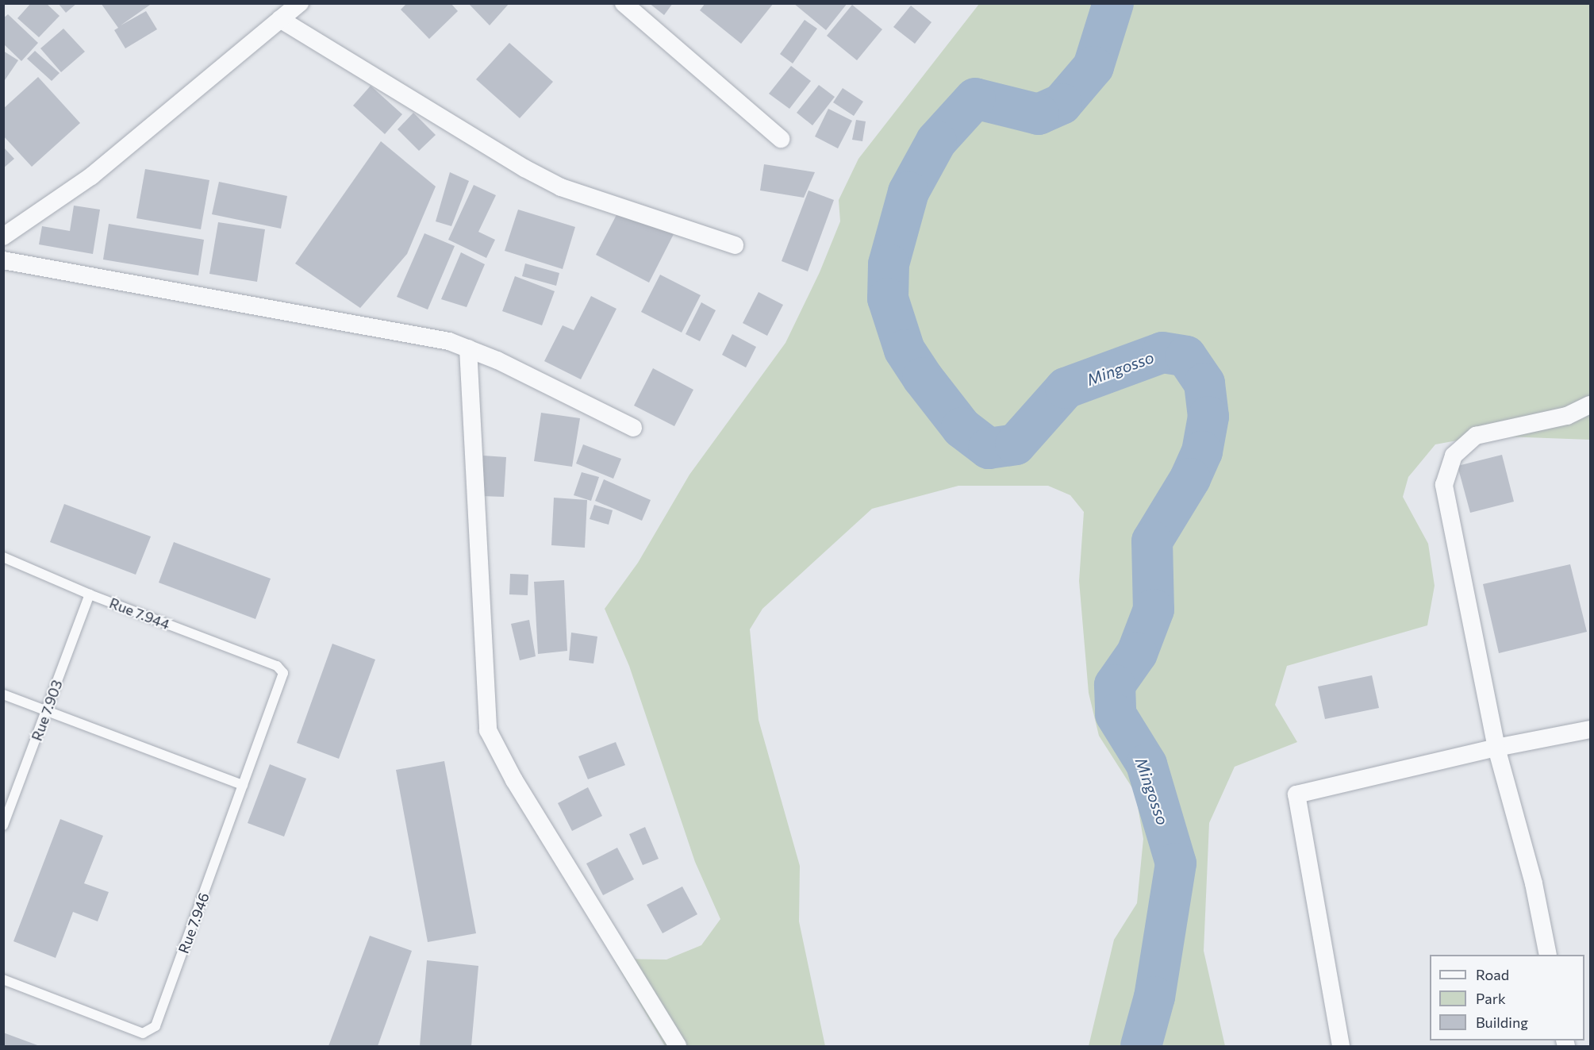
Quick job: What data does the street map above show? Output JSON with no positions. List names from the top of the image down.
{
  "streets": {
    "lane": ["Rue 7.944", "Rue 7.903", "Rue 7.946"]
  },
  "crossings": [
    ["Rue 7.944", "Rue 7.903"],
    ["Rue 7.944", "Rue 7.946"]
  ],
  "water": ["Mingosso"],
  "legend": ["Road", "Park", "Building"]
}
